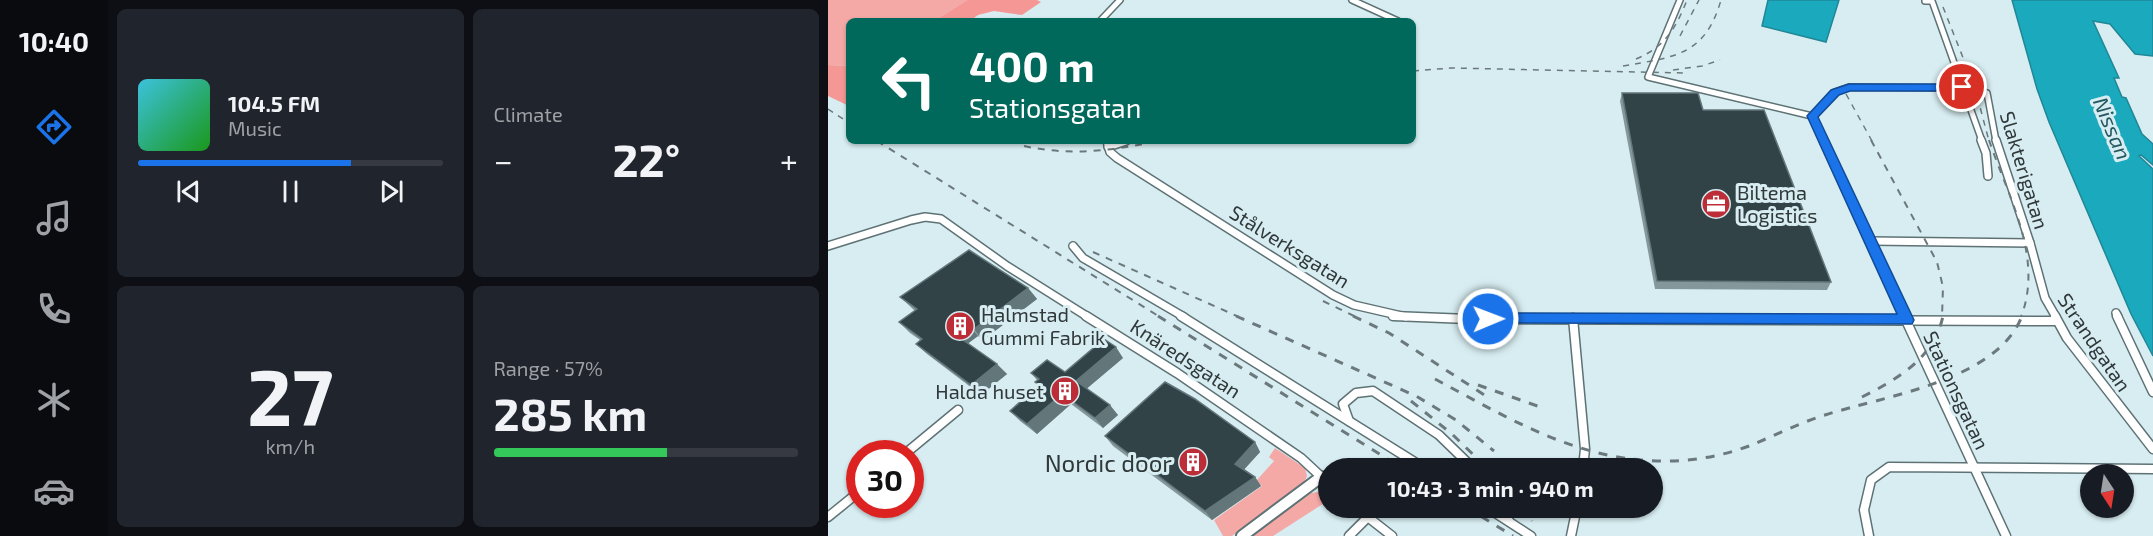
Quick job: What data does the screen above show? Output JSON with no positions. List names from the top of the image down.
{
  "streets": {
    "street": [
      "Slakterigatan",
      "Stålverksgatan",
      "Strandgatan",
      "Knäredsgatan",
      "Stationsgatan"
    ]
  },
  "crossings": [
    ["Slakterigatan", "Strandgatan"],
    ["Slakterigatan", "Stationsgatan"],
    ["Stålverksgatan", "Strandgatan"],
    ["Stålverksgatan", "Stationsgatan"]
  ],
  "water": ["Nissan"],
  "places": {
    "office": ["Biltema Logistics"],
    "building": ["Halmstad Gummi Fabrik", "Halda huset", "Nordic door"]
  },
  "north": "bottom",
  "page": {
    "tabs": "10:40",
    "tile": [
      "Climate",
      ["27", "km/h"],
      ["Range · 57%", "285 km"]
    ],
    "turn": ["400 m", "Stationsgatan"],
    "song": ["104.5 FM", "Music"],
    "heat": ["−", "22°", "+"],
    "limit": "30",
    "trip": "10:43 · 3 min · 940 m"
  }
}
